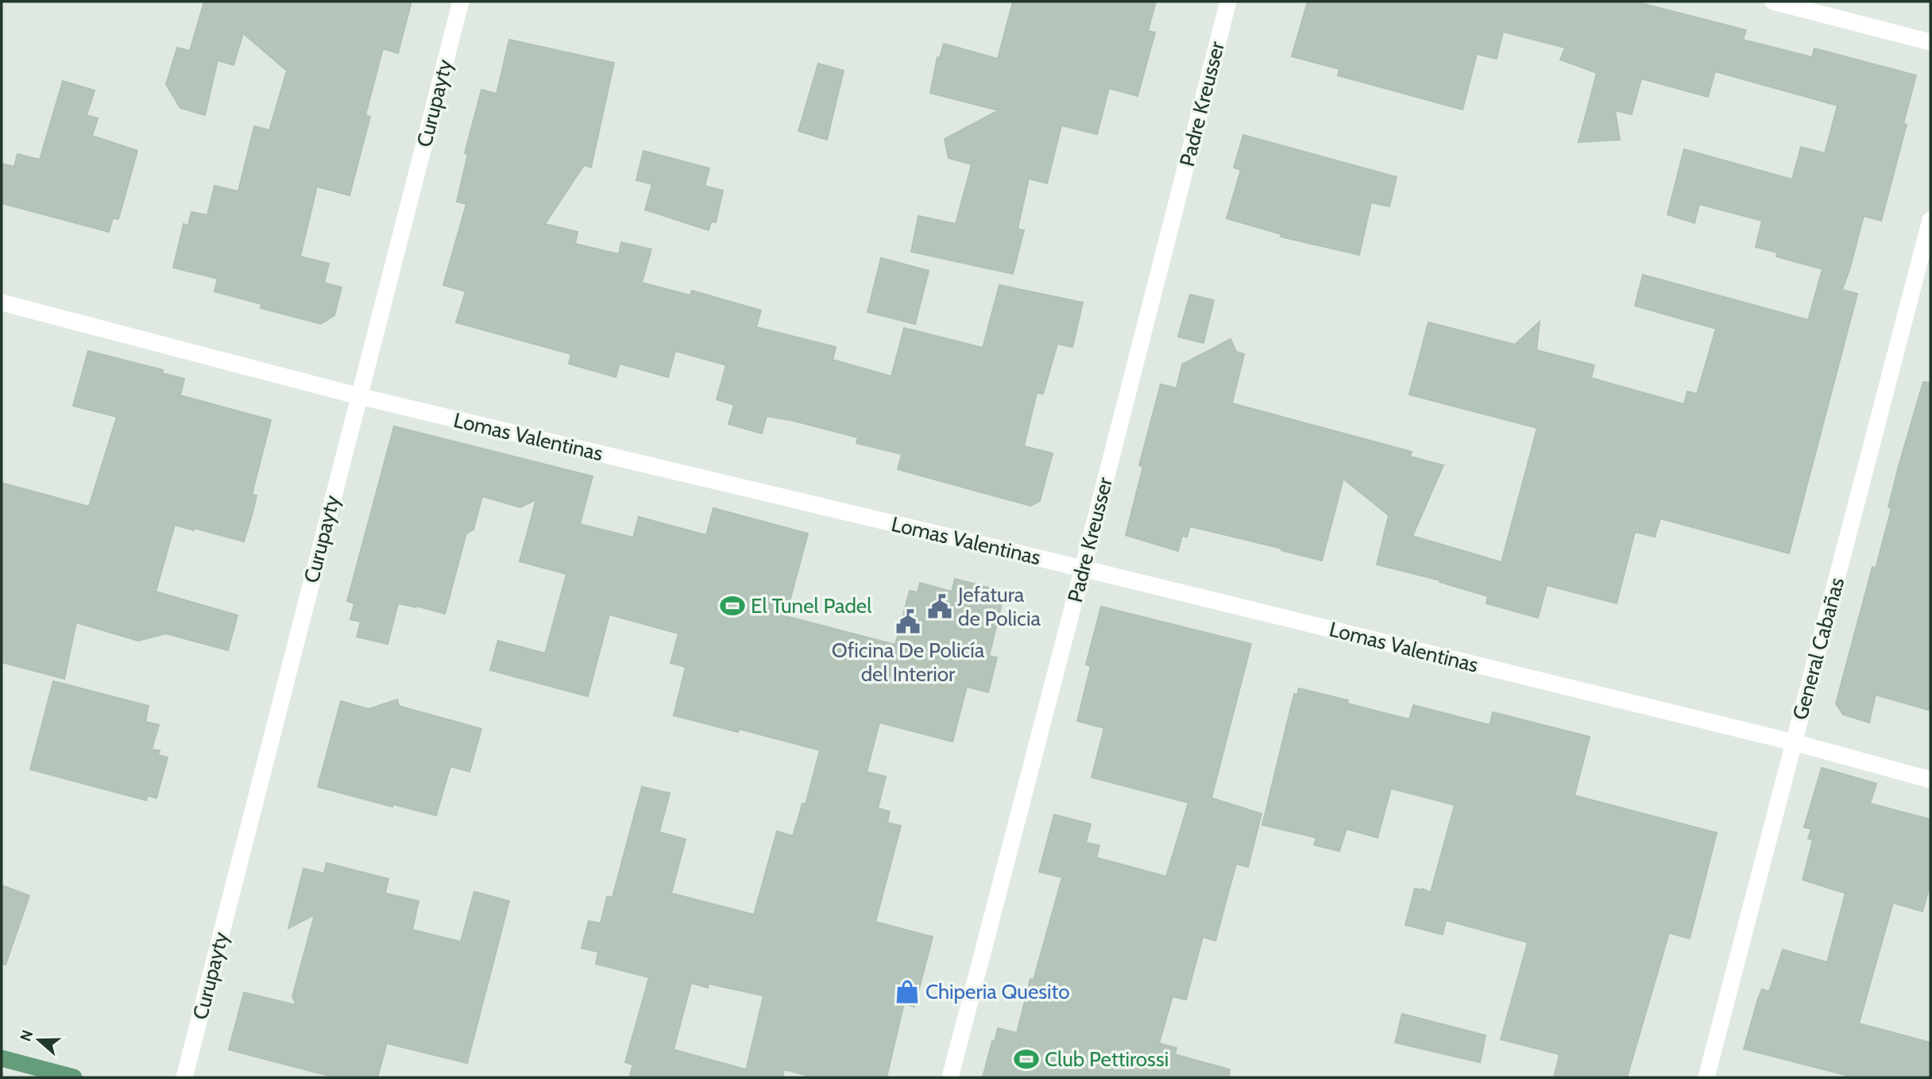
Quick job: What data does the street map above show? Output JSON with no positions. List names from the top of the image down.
{
  "streets": {
    "street": [
      "Curupayty",
      "Padre Kreusser",
      "Lomas Valentinas",
      "General Cabañas"
    ]
  },
  "crossings": [
    ["Curupayty", "Lomas Valentinas"],
    ["Padre Kreusser", "Lomas Valentinas"],
    ["Lomas Valentinas", "General Cabañas"]
  ],
  "places": {
    "sports": ["El Tunel Padel", "Club Pettirossi"],
    "public building": ["Jefatura de Policia", "Oficina De Policía del Interior"],
    "shop": ["Chiperia Quesito"]
  },
  "north": "left"
}
